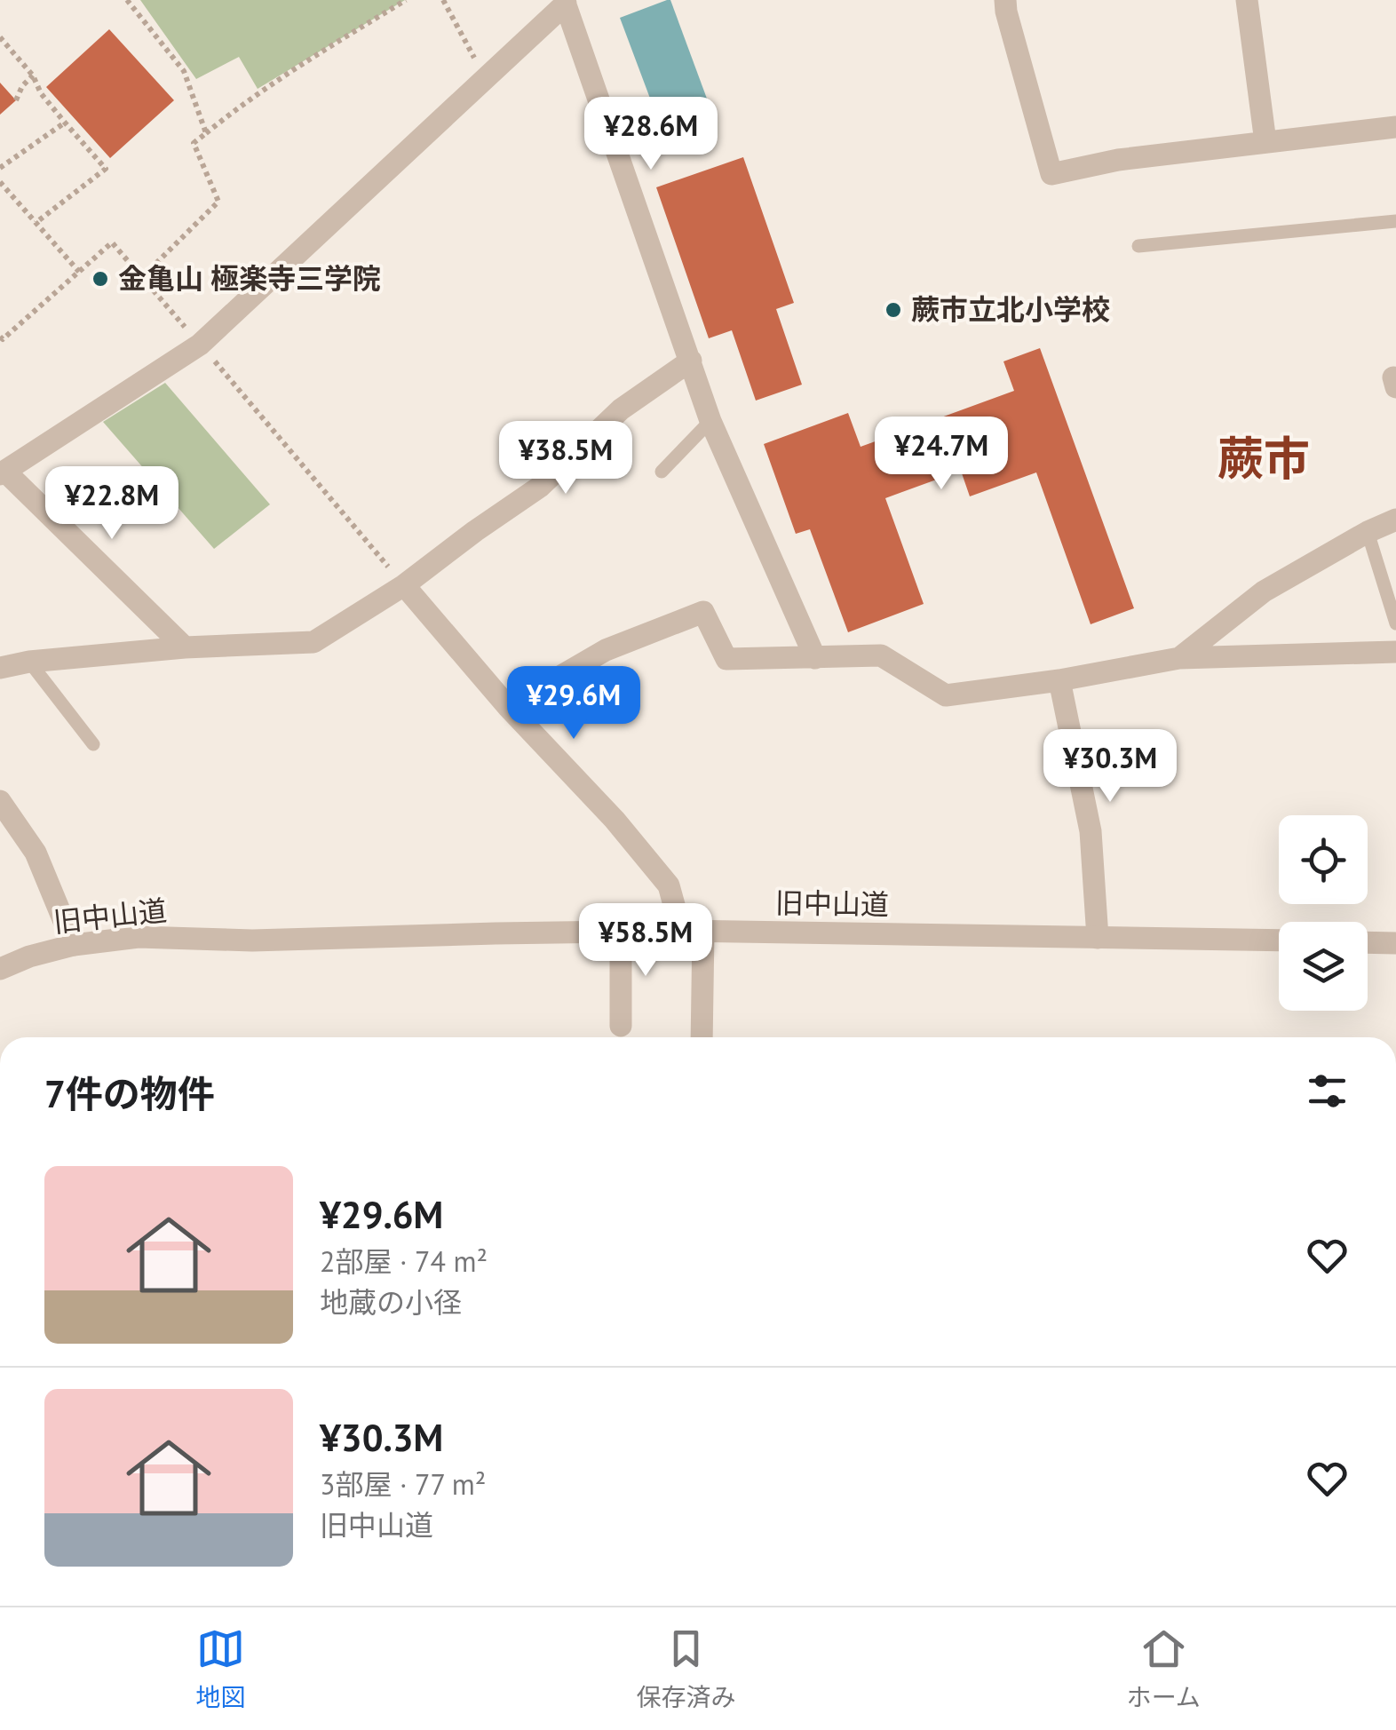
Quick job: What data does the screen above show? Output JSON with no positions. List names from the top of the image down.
{
  "streets": {
    "street": ["旧中山道"]
  },
  "districts": ["蕨市"],
  "places": ["金亀山 極楽寺三学院", "蕨市立北小学校"],
  "page": {
    "price": [
      "¥28.6M",
      "¥24.7M",
      "¥38.5M",
      "¥22.8M",
      "¥29.6M",
      "¥30.3M",
      "¥58.5M"
    ],
    "heading": "7件の物件",
    "list": [
      {
        "name": "¥29.6M",
        "note": "2部屋 · 74 m² · 地蔵の小径"
      },
      {
        "name": "¥30.3M",
        "note": "3部屋 · 77 m² · 旧中山道"
      }
    ],
    "tabs": ["地図", "保存済み", "ホーム"]
  }
}
